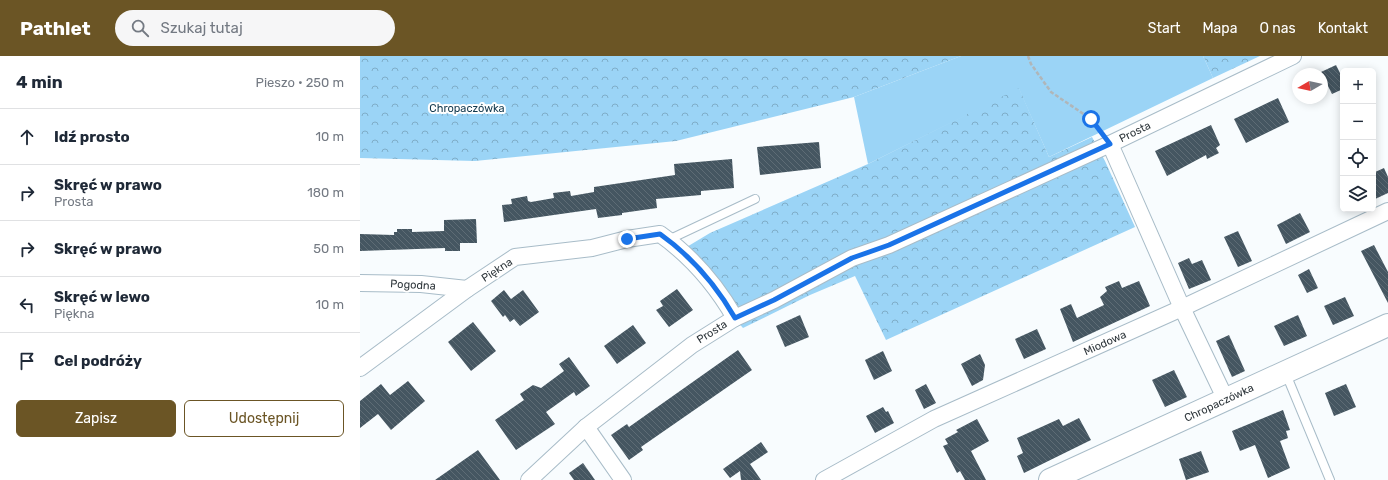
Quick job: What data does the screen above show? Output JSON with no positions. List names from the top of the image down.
{
  "streets": {
    "street": [
      "Prosta",
      "Piękna",
      "Pogodna",
      "Miodowa",
      "Chropaczówka"
    ]
  },
  "crossings": [
    ["Piękna", "Pogodna"]
  ],
  "parks": ["Chropaczówka"],
  "north": "left",
  "page": {
    "header": "Pathlet",
    "search": "Szukaj tutaj",
    "nav": [
      "Start",
      "Mapa",
      "O nas",
      "Kontakt"
    ],
    "heading": ["4 min", "Pieszo · 250 m"],
    "map_buttons": ["+", "−"],
    "list": [
      ["Idź prosto", "10 m"],
      ["Skręć w prawo", "Prosta", "180 m"],
      ["Skręć w prawo", "50 m"],
      ["Skręć w lewo", "Piękna", "10 m"],
      "Cel podróży"
    ],
    "buttons": ["Zapisz", "Udostępnij"]
  }
}
